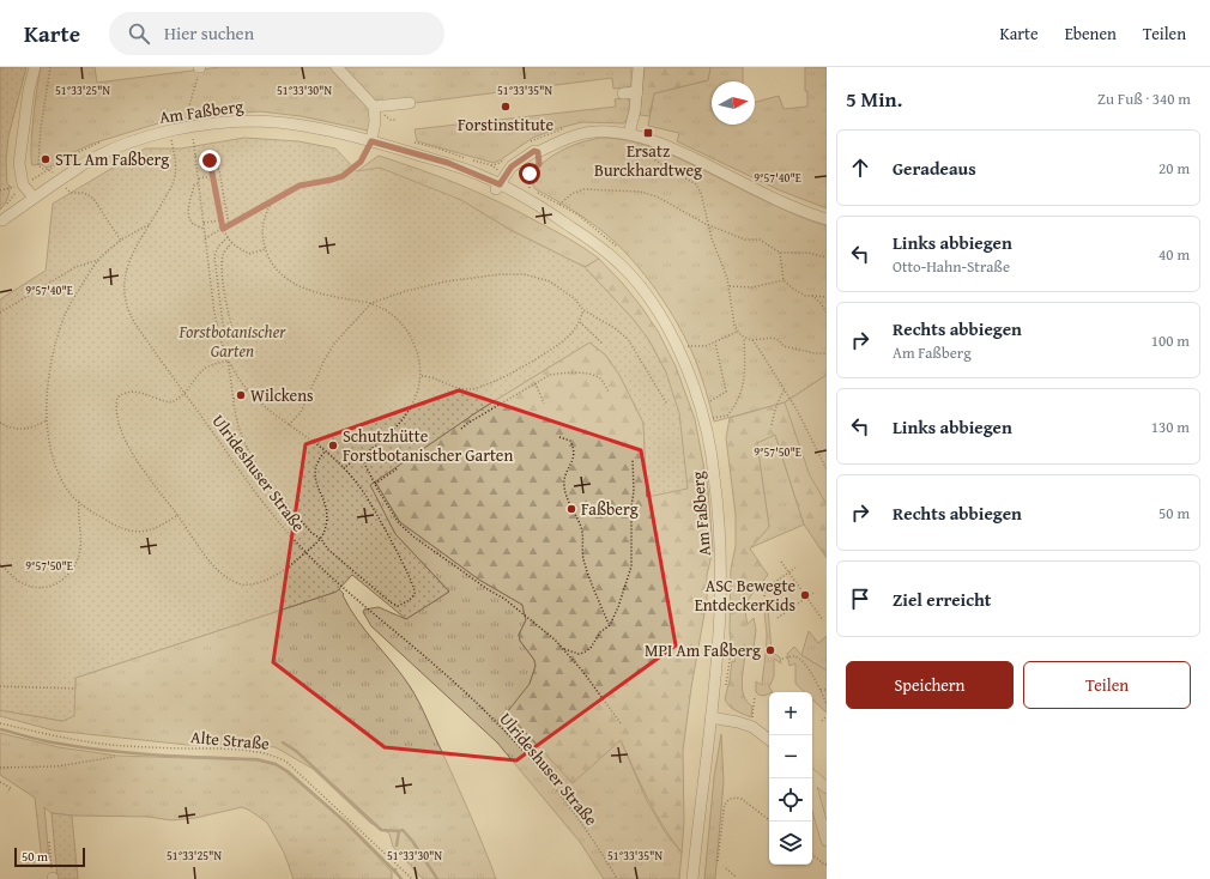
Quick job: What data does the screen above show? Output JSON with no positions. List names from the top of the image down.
{
  "streets": {
    "street": ["Am Faßberg"],
    "path": ["Ulrideshuser Straße", "Alte Straße"]
  },
  "crossings": [
    ["Am Faßberg", "Ulrideshuser Straße"]
  ],
  "parks": ["Forstbotanischer Garten"],
  "places": {
    "other": [
      "Forstinstitute",
      "STL Am Faßberg",
      "Wilckens",
      "Schutzhütte Forstbotanischer Garten",
      "Faßberg",
      "ASC Bewegte EntdeckerKids",
      "MPI Am Faßberg"
    ],
    "transit": ["Ersatz Burckhardtweg"]
  },
  "scale_bar": "50 m",
  "north": "right",
  "page": {
    "header": "Karte",
    "search": "Hier suchen",
    "nav": ["Karte", "Ebenen", "Teilen"],
    "heading": ["5 Min.", "Zu Fuß · 340 m"],
    "list": [
      ["Geradeaus", "20 m"],
      ["Links abbiegen", "Otto-Hahn-Straße", "40 m"],
      ["Rechts abbiegen", "Am Faßberg", "100 m"],
      ["Links abbiegen", "130 m"],
      ["Rechts abbiegen", "50 m"],
      "Ziel erreicht"
    ],
    "buttons": ["Speichern", "Teilen"],
    "map_buttons": ["+", "−"],
    "scale": "50 m"
  },
  "coordinates": [
    "51°33'25\"N",
    "51°33'30\"N",
    "51°33'35\"N",
    "9°57'40\"E",
    "9°57'50\"E"
  ]
}
